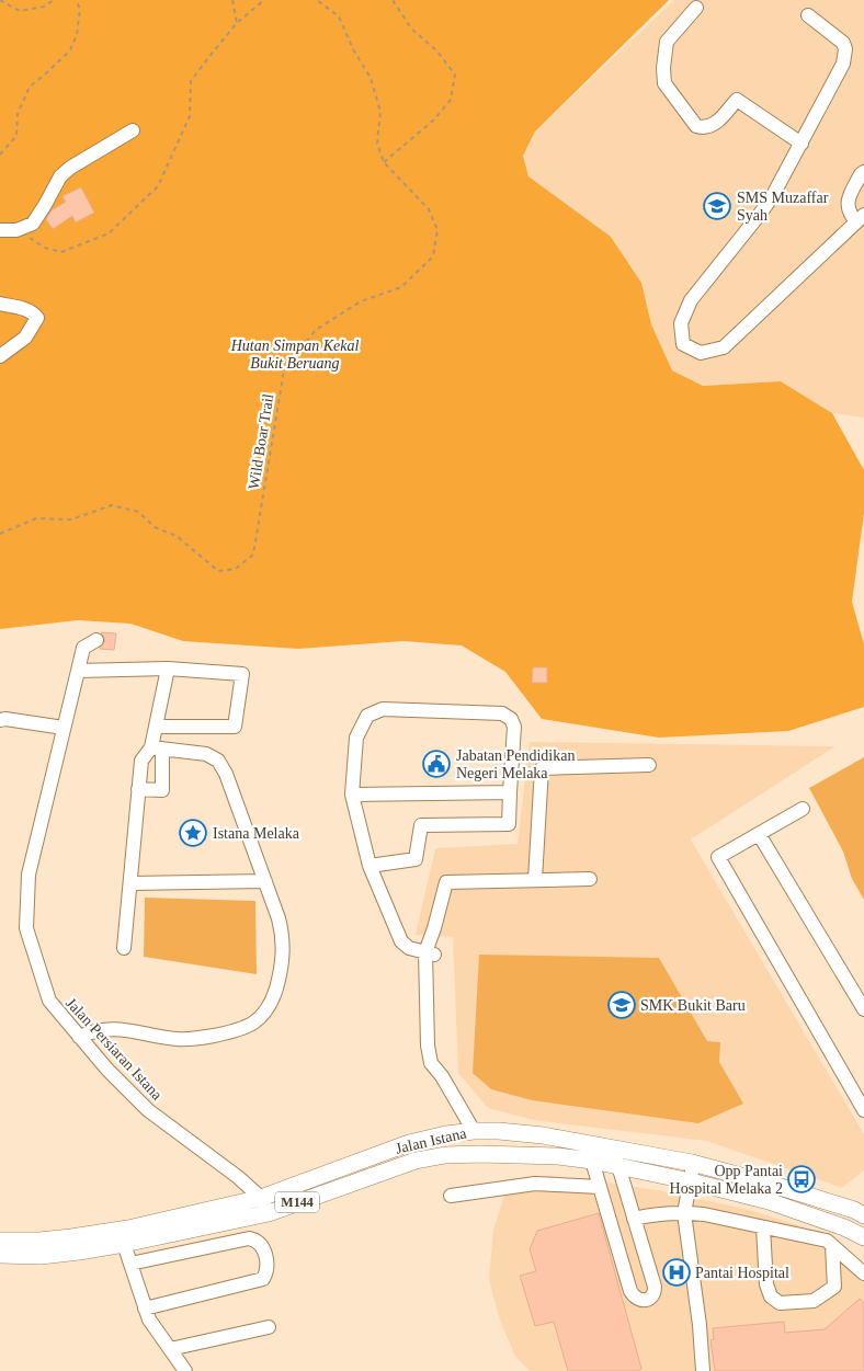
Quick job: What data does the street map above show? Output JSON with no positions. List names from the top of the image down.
{
  "streets": {
    "main road": ["Jalan Istana", "M144"],
    "street": ["Jalan Persiaran Istana"],
    "path": ["Wild Boar Trail"]
  },
  "crossings": [
    ["Jalan Persiaran Istana", "Jalan Istana"]
  ],
  "parks": ["Hutan Simpan Kekal Bukit Beruang"],
  "places": {
    "school or university": ["SMS Muzaffar Syah", "SMK Bukit Baru"],
    "public building": ["Jabatan Pendidikan Negeri Melaka"],
    "place": ["Istana Melaka"],
    "bus stop": ["Opp Pantai Hospital Melaka 2"],
    "hospital": ["Pantai Hospital"]
  }
}
